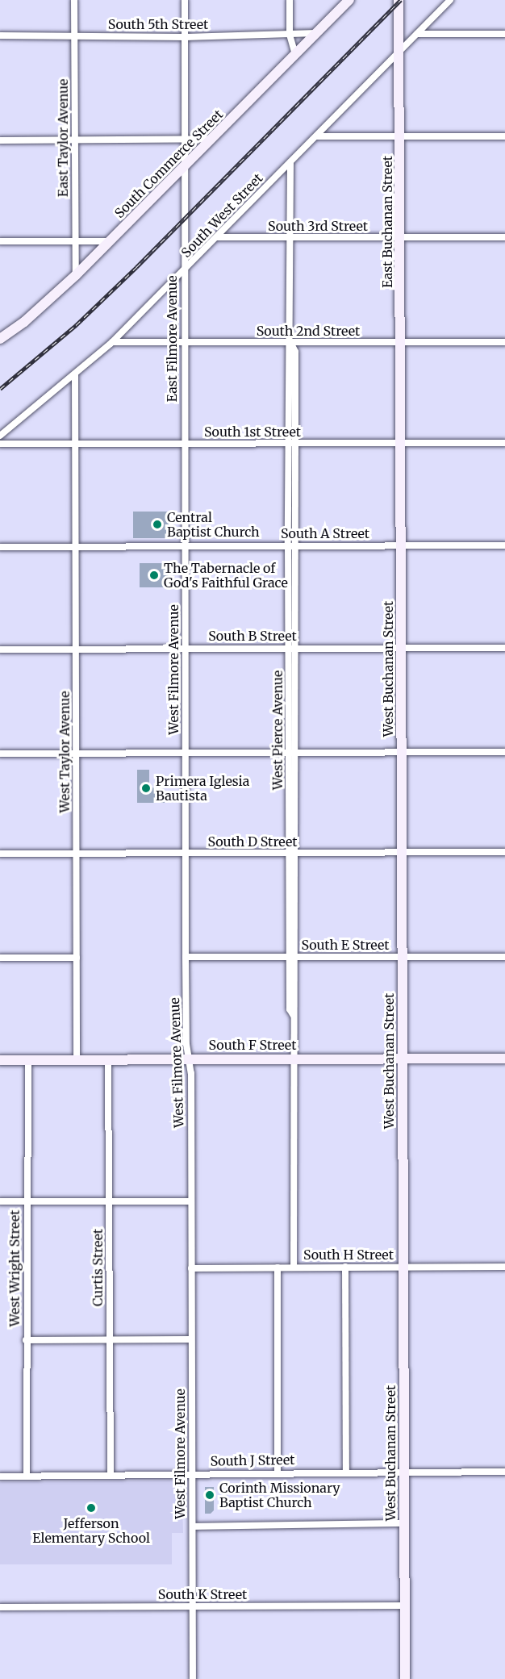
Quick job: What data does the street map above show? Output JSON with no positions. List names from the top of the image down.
{
  "streets": {
    "street": [
      "South 5th Street",
      "East Taylor Avenue",
      "South Commerce Street",
      "South West Street",
      "East Buchanan Street",
      "South 3rd Street",
      "South 2nd Street",
      "East Filmore Avenue",
      "South 1st Street",
      "South A Street",
      "South B Street",
      "West Buchanan Street",
      "West Filmore Avenue",
      "West Pierce Avenue",
      "West Taylor Avenue",
      "South D Street",
      "South E Street",
      "South F Street",
      "South H Street",
      "Curtis Street",
      "West Wright Street",
      "South J Street",
      "South K Street"
    ]
  },
  "crossings": [
    ["South 5th Street", "East Taylor Avenue"],
    ["South 5th Street", "South Commerce Street"],
    ["South 5th Street", "East Filmore Avenue"],
    ["East Taylor Avenue", "South Commerce Street"],
    ["South Commerce Street", "East Filmore Avenue"],
    ["South West Street", "East Buchanan Street"],
    ["South West Street", "South 3rd Street"],
    ["South West Street", "South 2nd Street"],
    ["South West Street", "East Filmore Avenue"],
    ["East Buchanan Street", "South 3rd Street"],
    ["East Buchanan Street", "South 2nd Street"],
    ["East Buchanan Street", "South 1st Street"],
    ["East Buchanan Street", "West Buchanan Street"],
    ["South 2nd Street", "East Filmore Avenue"],
    ["East Filmore Avenue", "South 1st Street"],
    ["East Filmore Avenue", "West Filmore Avenue"],
    ["South 1st Street", "West Buchanan Street"],
    ["South 1st Street", "West Filmore Avenue"],
    ["South 1st Street", "West Pierce Avenue"],
    ["South 1st Street", "West Taylor Avenue"],
    ["South A Street", "West Buchanan Street"],
    ["South A Street", "West Filmore Avenue"],
    ["South A Street", "West Pierce Avenue"],
    ["South A Street", "West Taylor Avenue"],
    ["South B Street", "West Buchanan Street"],
    ["South B Street", "West Filmore Avenue"],
    ["South B Street", "West Pierce Avenue"],
    ["South B Street", "West Taylor Avenue"],
    ["West Buchanan Street", "South D Street"],
    ["West Buchanan Street", "South E Street"],
    ["West Buchanan Street", "South F Street"],
    ["West Buchanan Street", "South H Street"],
    ["West Buchanan Street", "South J Street"],
    ["West Buchanan Street", "South K Street"],
    ["West Filmore Avenue", "South D Street"],
    ["West Filmore Avenue", "South E Street"],
    ["West Filmore Avenue", "South F Street"],
    ["West Filmore Avenue", "South H Street"],
    ["West Filmore Avenue", "South J Street"],
    ["West Filmore Avenue", "South K Street"],
    ["West Pierce Avenue", "South D Street"],
    ["West Pierce Avenue", "South E Street"],
    ["West Pierce Avenue", "South F Street"],
    ["West Pierce Avenue", "South H Street"],
    ["West Taylor Avenue", "South D Street"],
    ["West Taylor Avenue", "South F Street"],
    ["South F Street", "Curtis Street"],
    ["South F Street", "West Wright Street"],
    ["Curtis Street", "South J Street"],
    ["West Wright Street", "South J Street"]
  ],
  "places": [
    "Central Baptist Church",
    "The Tabernacle of God's Faithful Grace",
    "Primera Iglesia Bautista",
    "Corinth Missionary Baptist Church",
    "Jefferson Elementary School"
  ]
}
